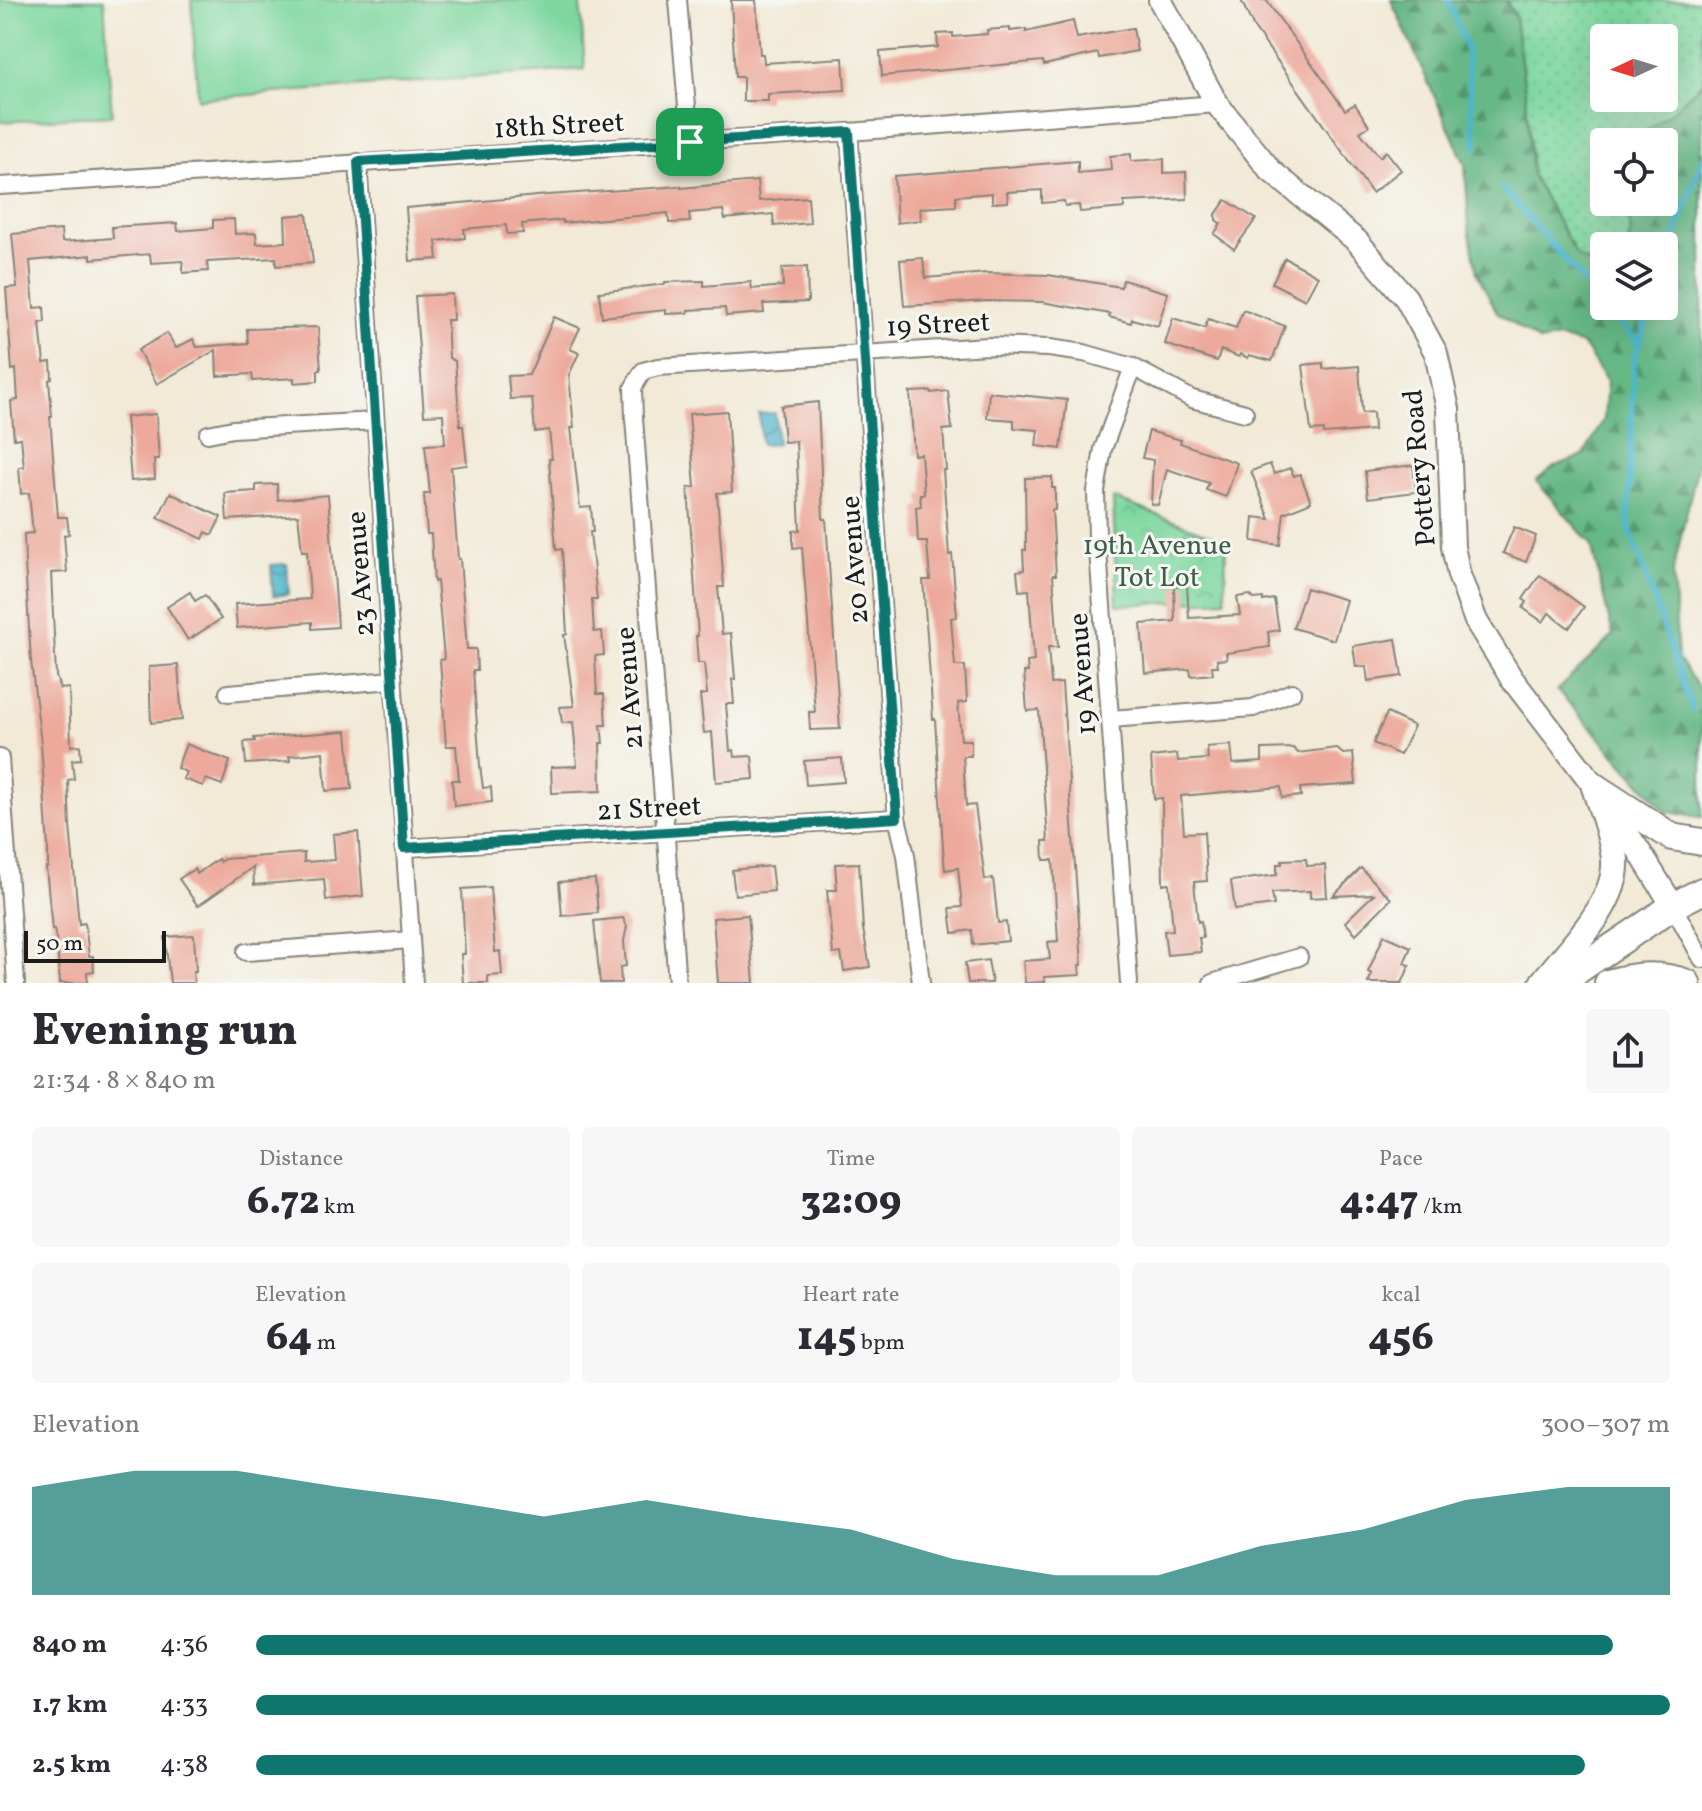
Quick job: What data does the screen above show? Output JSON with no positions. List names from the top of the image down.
{
  "streets": {
    "street": [
      "18th Street",
      "19 Street",
      "Pottery Road",
      "20 Avenue",
      "23 Avenue",
      "19 Avenue",
      "21 Avenue",
      "21 Street"
    ]
  },
  "crossings": [
    ["18th Street", "Pottery Road"],
    ["18th Street", "20 Avenue"],
    ["18th Street", "23 Avenue"],
    ["19 Street", "20 Avenue"],
    ["19 Street", "19 Avenue"],
    ["19 Street", "21 Avenue"],
    ["20 Avenue", "21 Street"],
    ["23 Avenue", "21 Street"],
    ["21 Avenue", "21 Street"]
  ],
  "parks": ["19th Avenue Tot Lot"],
  "scale_bar": "50 m",
  "north": "left",
  "page": {
    "scale": "50 m",
    "heading": ["Evening run", "21:34 · 8 × 840 m"],
    "stats": [
      ["Distance", "6.72 km"],
      ["Time", "32:09"],
      ["Pace", "4:47 /km"],
      ["Elevation", "64 m"],
      ["Heart rate", "145 bpm"],
      ["kcal", "456"]
    ],
    "chart": ["Elevation", "300–307 m"],
    "list": [
      {
        "name": "840 m",
        "note": "4:36"
      },
      {
        "name": "1.7 km",
        "note": "4:33"
      },
      {
        "name": "2.5 km",
        "note": "4:38"
      }
    ]
  }
}
